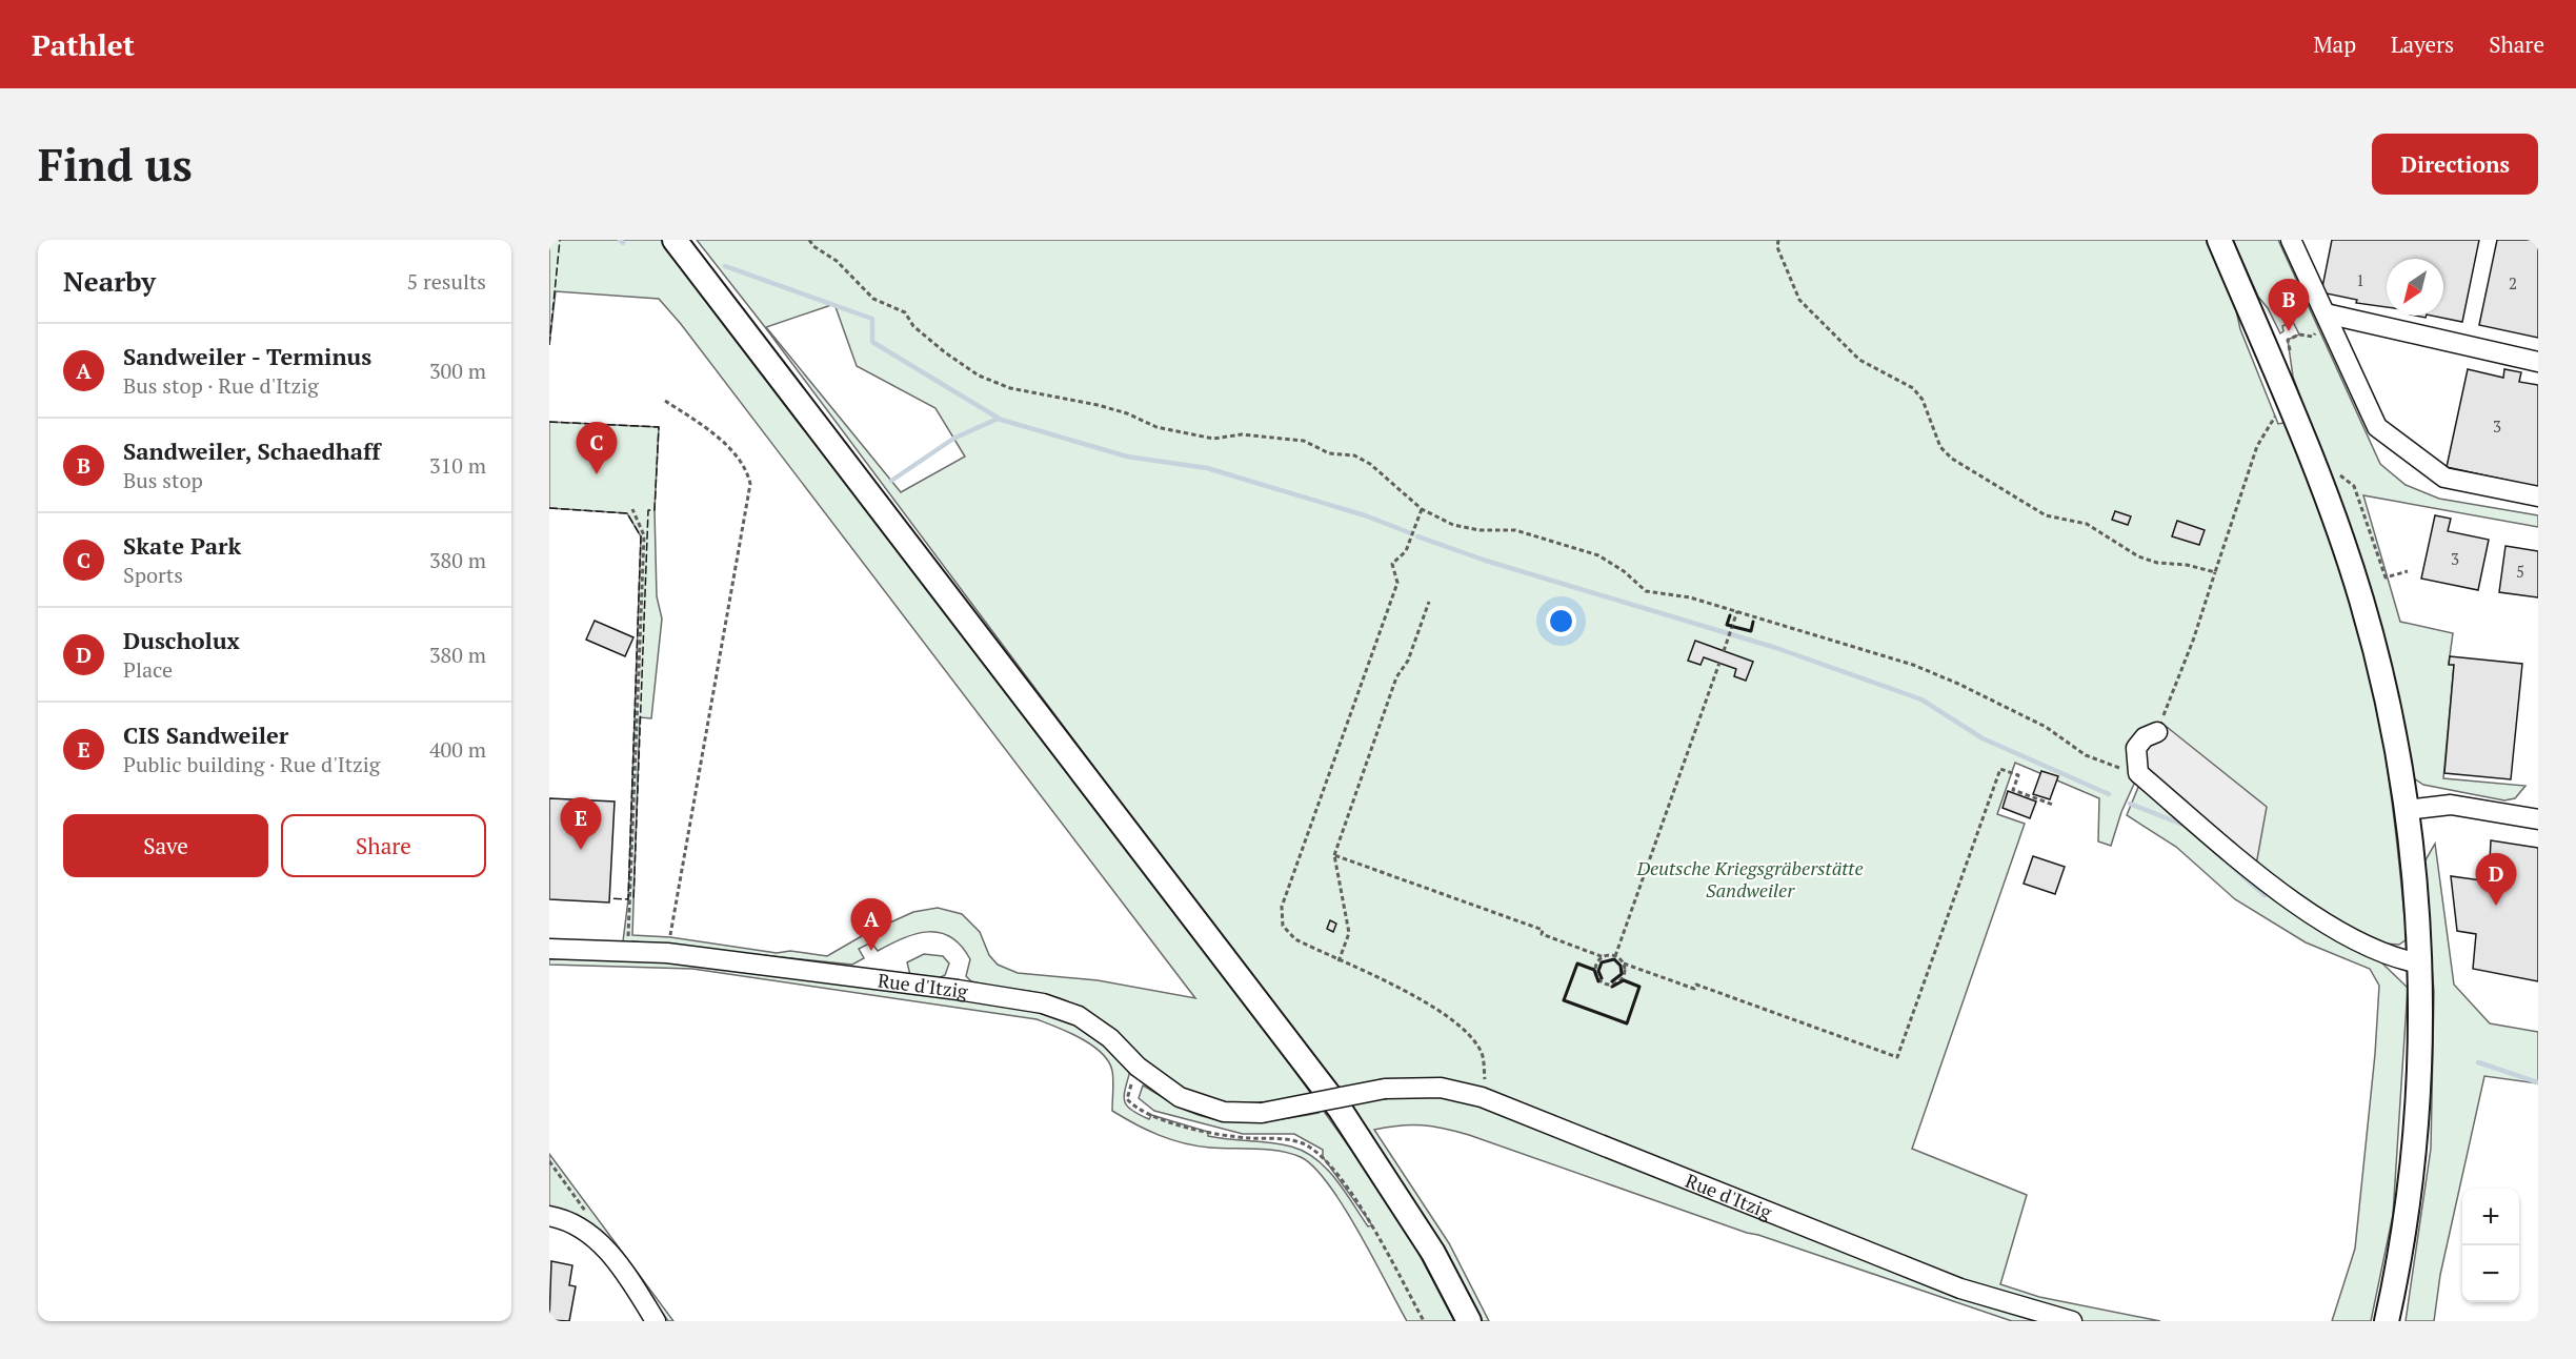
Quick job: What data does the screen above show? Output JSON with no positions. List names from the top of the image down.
{
  "streets": {
    "street": ["Rue d'Itzig"]
  },
  "parks": ["Deutsche Kriegsgräberstätte Sandweiler"],
  "house_numbers": [
    "1",
    "2",
    "3",
    "3",
    "5"
  ],
  "north": "bottom left",
  "page": {
    "header": "Pathlet",
    "nav": ["Map", "Layers", "Share"],
    "buttons": [
      "Directions",
      ["Save", "Share"]
    ],
    "title": "Find us",
    "heading": ["Nearby", "5 results"],
    "pins": [
      "B",
      "C",
      "E",
      "D",
      "A"
    ],
    "list": [
      {
        "mark": "A",
        "name": "Sandweiler - Terminus",
        "note": "Bus stop · Rue d'Itzig",
        "value": "300 m"
      },
      {
        "mark": "B",
        "name": "Sandweiler, Schaedhaff",
        "note": "Bus stop",
        "value": "310 m"
      },
      {
        "mark": "C",
        "name": "Skate Park",
        "note": "Sports",
        "value": "380 m"
      },
      {
        "mark": "D",
        "name": "Duscholux",
        "note": "Place",
        "value": "380 m"
      },
      {
        "mark": "E",
        "name": "CIS Sandweiler",
        "note": "Public building · Rue d'Itzig",
        "value": "400 m"
      }
    ],
    "map_buttons": ["+", "−"]
  }
}
